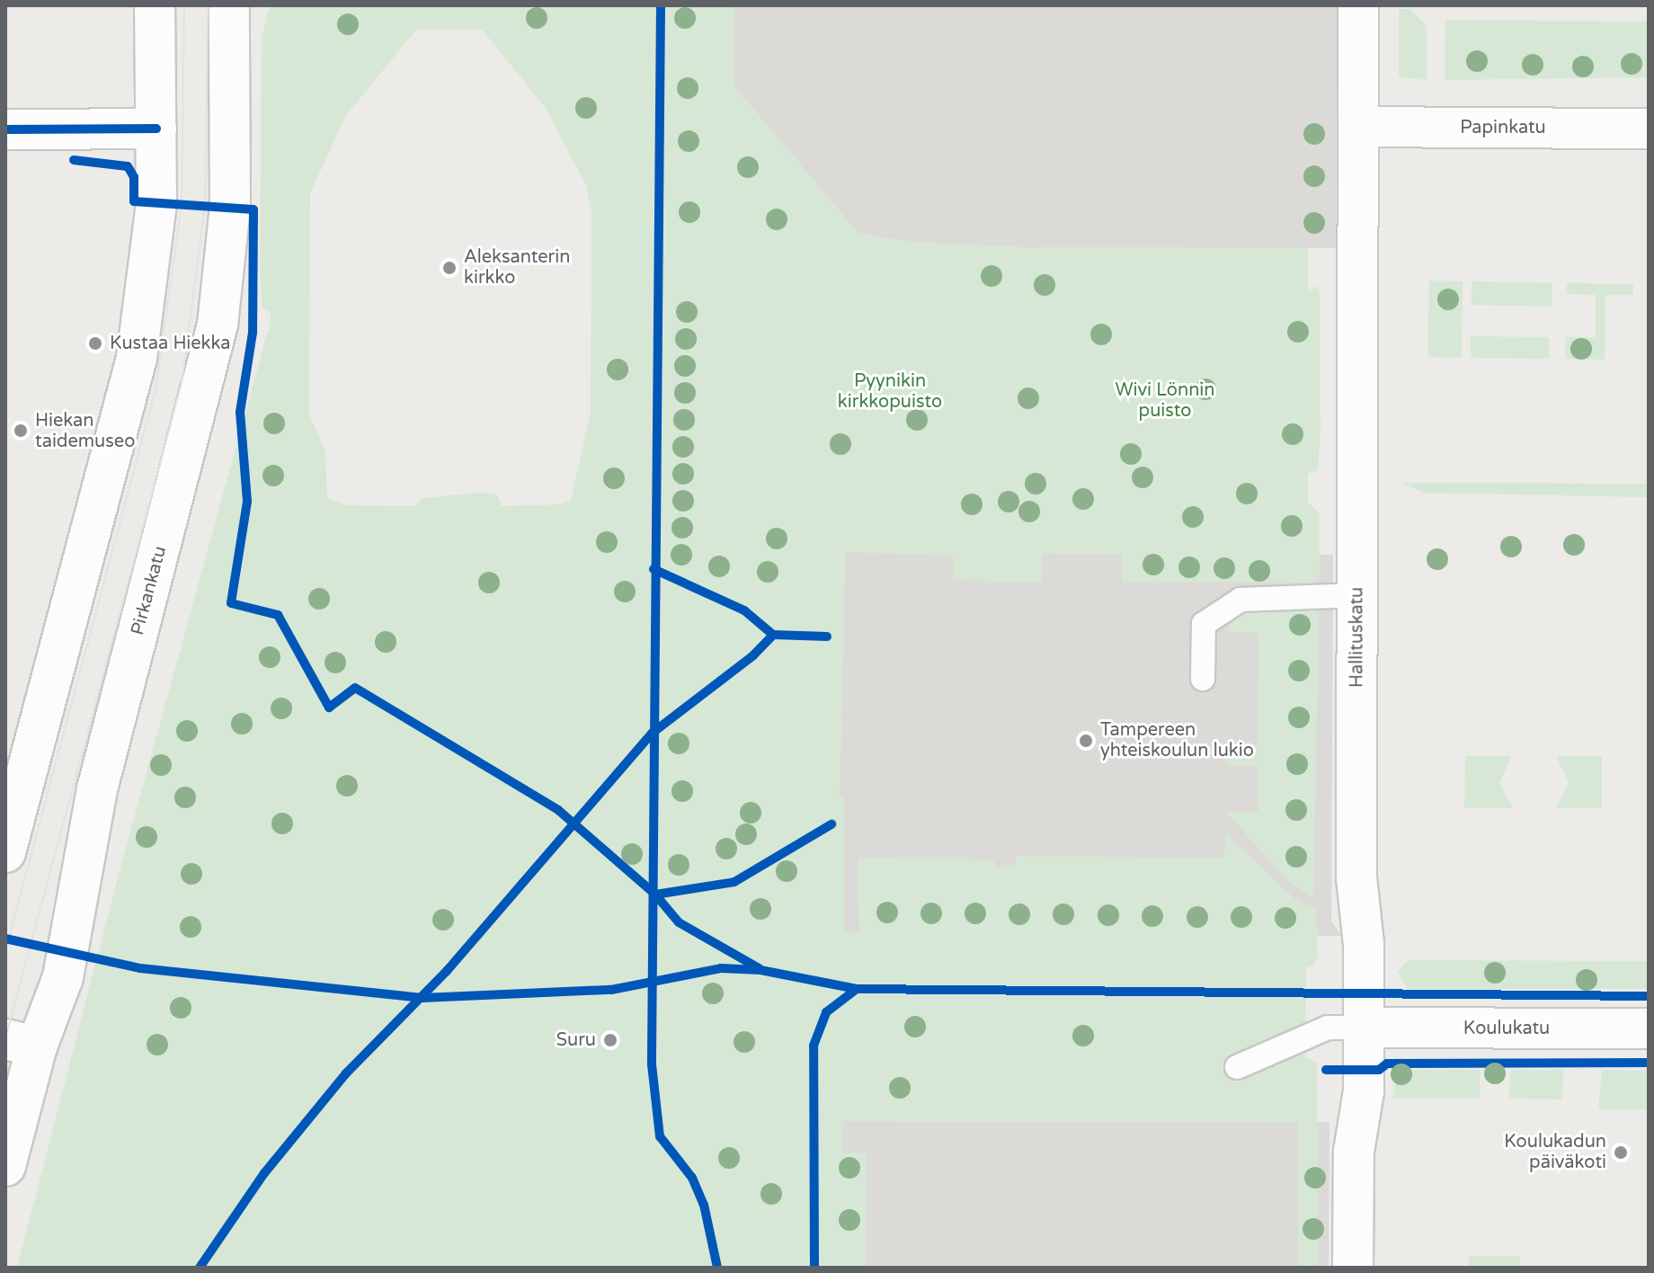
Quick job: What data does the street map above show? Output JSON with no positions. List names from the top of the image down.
{
  "streets": {
    "main road": [
      "Papinkatu",
      "Pirkankatu",
      "Hallituskatu",
      "Koulukatu"
    ]
  },
  "crossings": [
    ["Papinkatu", "Hallituskatu"],
    ["Hallituskatu", "Koulukatu"]
  ],
  "parks": ["Pyynikin kirkkopuisto", "Wivi Lönnin puisto"],
  "places": [
    "Aleksanterin kirkko",
    "Kustaa Hiekka",
    "Hiekan taidemuseo",
    "Tampereen yhteiskoulun lukio",
    "Suru",
    "Koulukadun päiväkoti"
  ]
}
